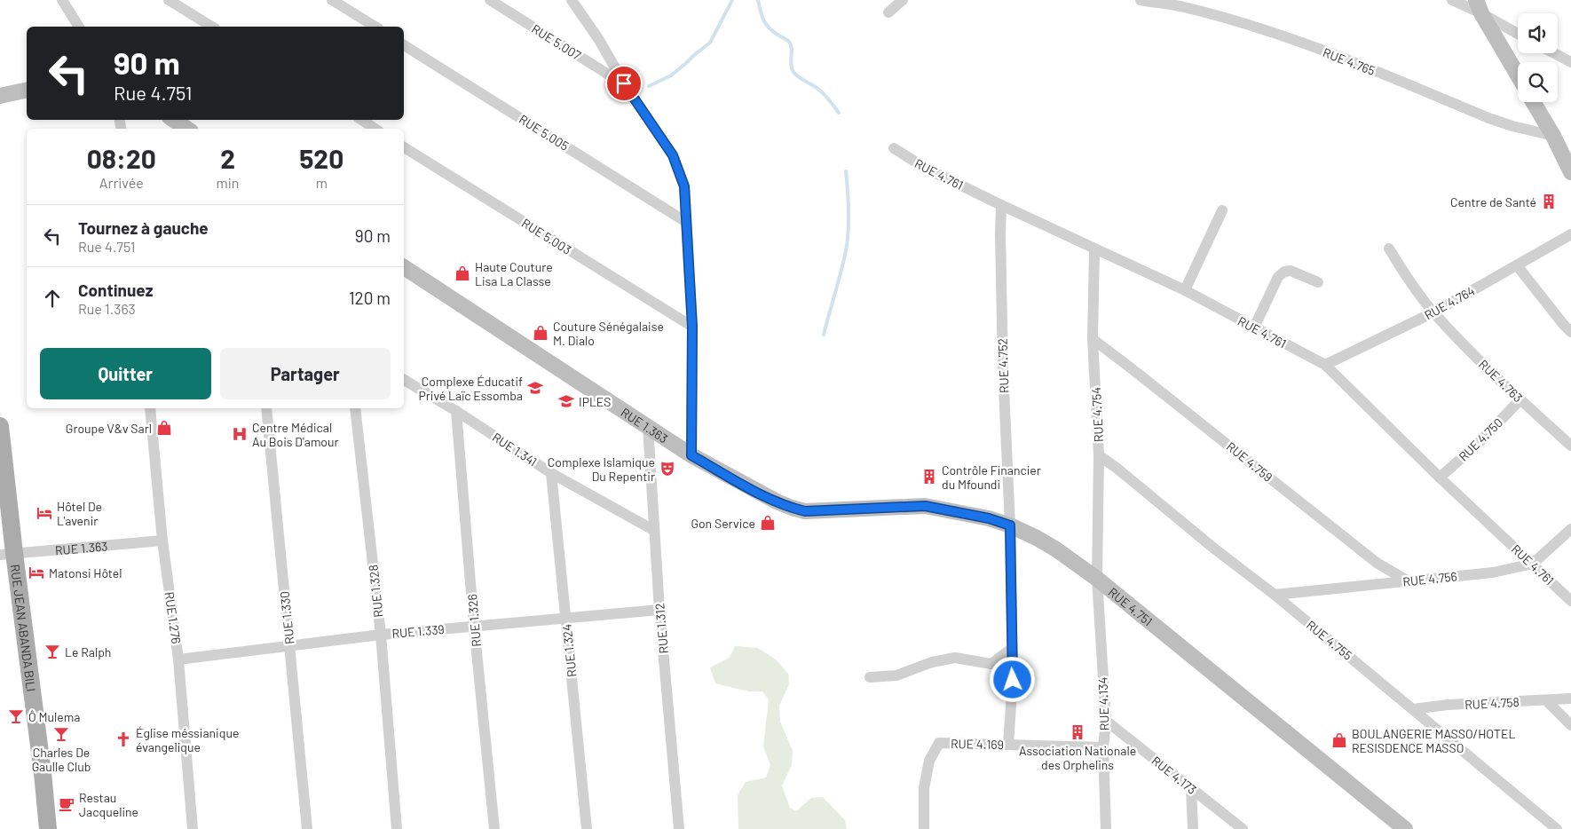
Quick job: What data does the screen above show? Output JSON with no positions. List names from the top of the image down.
{
  "streets": {
    "main road": ["RUE 1.363", "RUE 4.751", "RUE JEAN ABANDA BILI"],
    "street": [
      "RUE 5.007",
      "RUE 4.765",
      "RUE 5.005",
      "RUE 4.761",
      "RUE 5.003",
      "RUE 4.764",
      "RUE 4.752",
      "RUE 4.763",
      "RUE 4.754",
      "RUE 4.750",
      "RUE 1.341",
      "RUE 4.759",
      "RUE 4.756",
      "RUE 1.328",
      "RUE 1.276",
      "RUE 1.330",
      "RUE 1.326",
      "RUE 1.312",
      "RUE 1.339",
      "RUE 4.755",
      "RUE 1.324",
      "RUE 4.758",
      "RUE 4.134",
      "RUE 4.169",
      "RUE 4.173"
    ]
  },
  "crossings": [
    ["RUE 4.761", "RUE 4.764"],
    ["RUE 4.761", "RUE 4.752"],
    ["RUE 4.761", "RUE 4.754"],
    ["RUE 4.761", "RUE 4.750"],
    ["RUE 4.761", "RUE 4.756"],
    ["RUE 4.764", "RUE 4.763"],
    ["RUE 4.752", "RUE 4.751"],
    ["RUE 4.752", "RUE 4.169"],
    ["RUE 4.763", "RUE 4.750"],
    ["RUE 4.754", "RUE 4.759"],
    ["RUE 4.754", "RUE 4.751"],
    ["RUE 4.754", "RUE 4.755"],
    ["RUE 4.754", "RUE 4.134"],
    ["RUE 1.363", "RUE 4.751"],
    ["RUE 1.363", "RUE 1.276"],
    ["RUE 1.363", "RUE JEAN ABANDA BILI"],
    ["RUE 1.363", "RUE 1.312"],
    ["RUE 1.341", "RUE 1.326"],
    ["RUE 1.341", "RUE 1.312"],
    ["RUE 1.341", "RUE 1.324"],
    ["RUE 4.759", "RUE 4.756"],
    ["RUE 4.756", "RUE 4.755"],
    ["RUE 1.328", "RUE 1.339"],
    ["RUE 4.751", "RUE 4.134"],
    ["RUE 1.276", "RUE 1.339"],
    ["RUE 1.330", "RUE 1.339"],
    ["RUE 1.326", "RUE 1.339"],
    ["RUE 1.312", "RUE 1.339"],
    ["RUE 1.339", "RUE 1.324"],
    ["RUE 4.755", "RUE 4.758"],
    ["RUE 4.134", "RUE 4.169"],
    ["RUE 4.134", "RUE 4.173"]
  ],
  "places": {
    "building": ["Centre de Santé", "Contrôle Financier du Mfoundi", "Association Nationale des Orphelins"],
    "shop": [
      "Haute Couture Lisa La Classe",
      "Couture Sénégalaise M. Dialo",
      "Groupe V&v Sarl",
      "Gon Service",
      "BOULANGERIE MASSO/HOTEL RESISDENCE MASSO"
    ],
    "school or university": ["Complexe Éducatif Privé Laïc Essomba", "IPLES"],
    "hospital": ["Centre Médical Au Bois D'amour"],
    "theatre": ["Complexe Islamique Du Repentir"],
    "hotel": ["Hôtel De L'avenir", "Matonsi Hôtel"],
    "bar": ["Le Ralph", "Ô Mulema", "Charles De Gaulle Club"],
    "church": ["Église méssianique évangelique"],
    "cafe": ["Restau Jacqueline"]
  },
  "page": {
    "turn": ["90 m", "Rue 4.751"],
    "eta": [
      "08:20",
      "Arrivée",
      "2",
      "min",
      "520",
      "m"
    ],
    "list": [
      {
        "name": "Tournez à gauche",
        "note": "Rue 4.751",
        "value": "90 m"
      },
      {
        "name": "Continuez",
        "note": "Rue 1.363",
        "value": "120 m"
      }
    ],
    "buttons": ["Quitter", "Partager"]
  }
}
